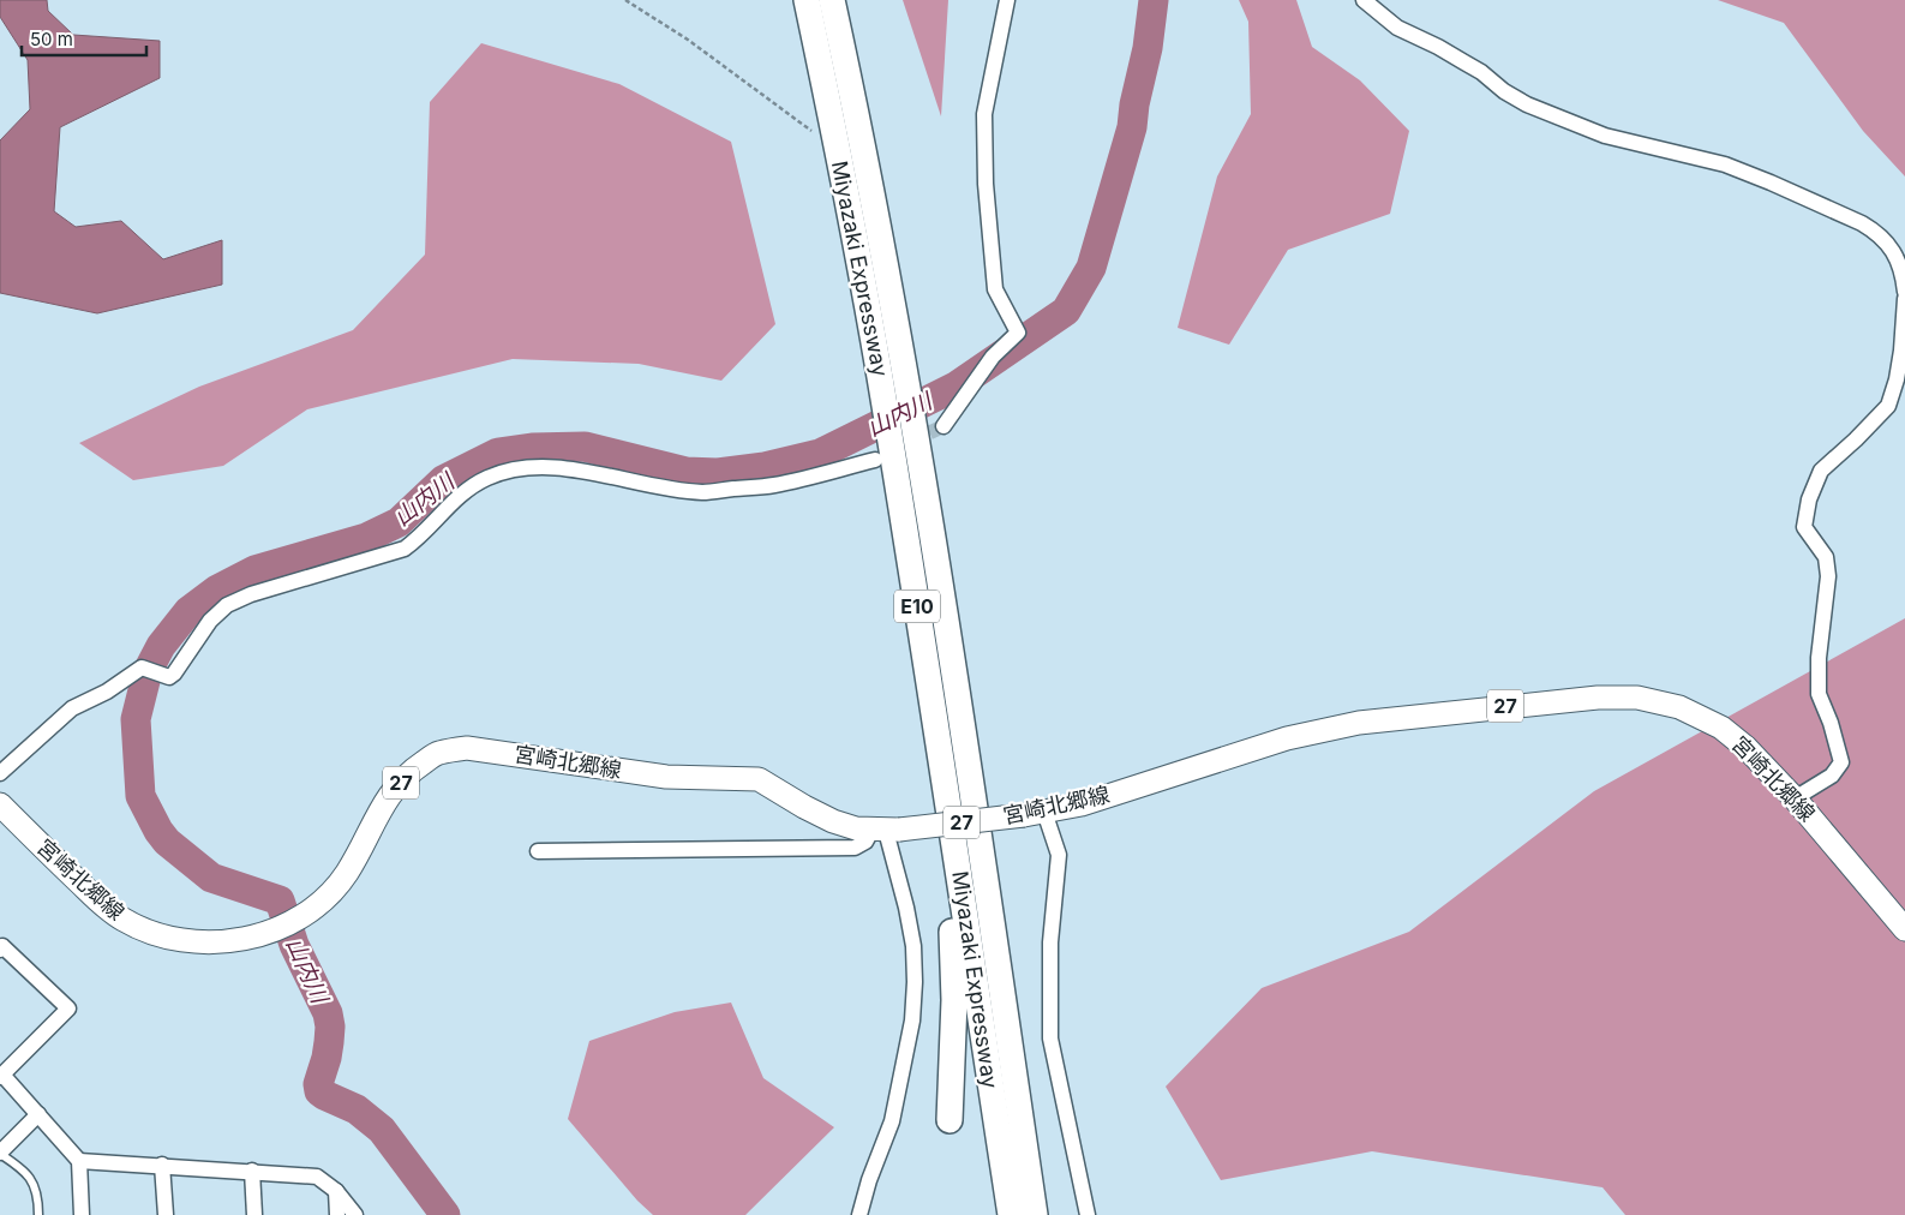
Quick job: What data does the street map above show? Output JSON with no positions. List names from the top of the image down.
{
  "streets": {
    "highway": ["Miyazaki Expressway", "E10"],
    "main road": ["27", "宮崎北郷線"]
  },
  "water": ["山内川"],
  "scale_bar": "50 m"
}
